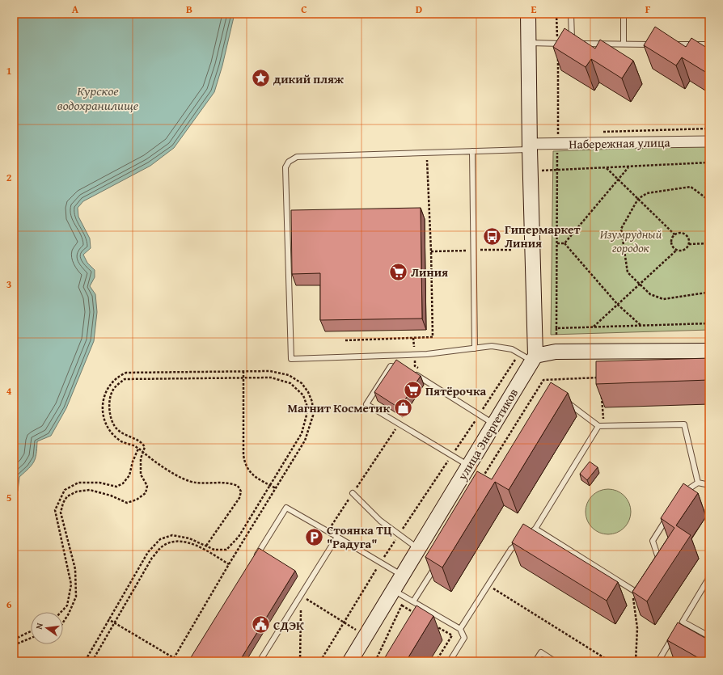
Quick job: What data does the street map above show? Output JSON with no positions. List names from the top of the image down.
{
  "streets": {
    "main road": ["улица Энергетиков"],
    "street": ["Набережная улица"]
  },
  "water": ["Курское водохранилище"],
  "parks": ["Изумрудный городок"],
  "places": {
    "place": ["дикий пляж"],
    "bus stop": ["Гипермаркет Линия"],
    "supermarket": ["Линия", "Пятёрочка"],
    "shop": ["Магнит Косметик"],
    "parking": ["Стоянка ТЦ \"Радуга\""],
    "public building": ["СДЭК"]
  },
  "north": "left",
  "grid": {
    "columns": [
      "A",
      "B",
      "C",
      "D",
      "E",
      "F"
    ],
    "rows": [
      "1",
      "2",
      "3",
      "4",
      "5",
      "6"
    ]
  }
}
